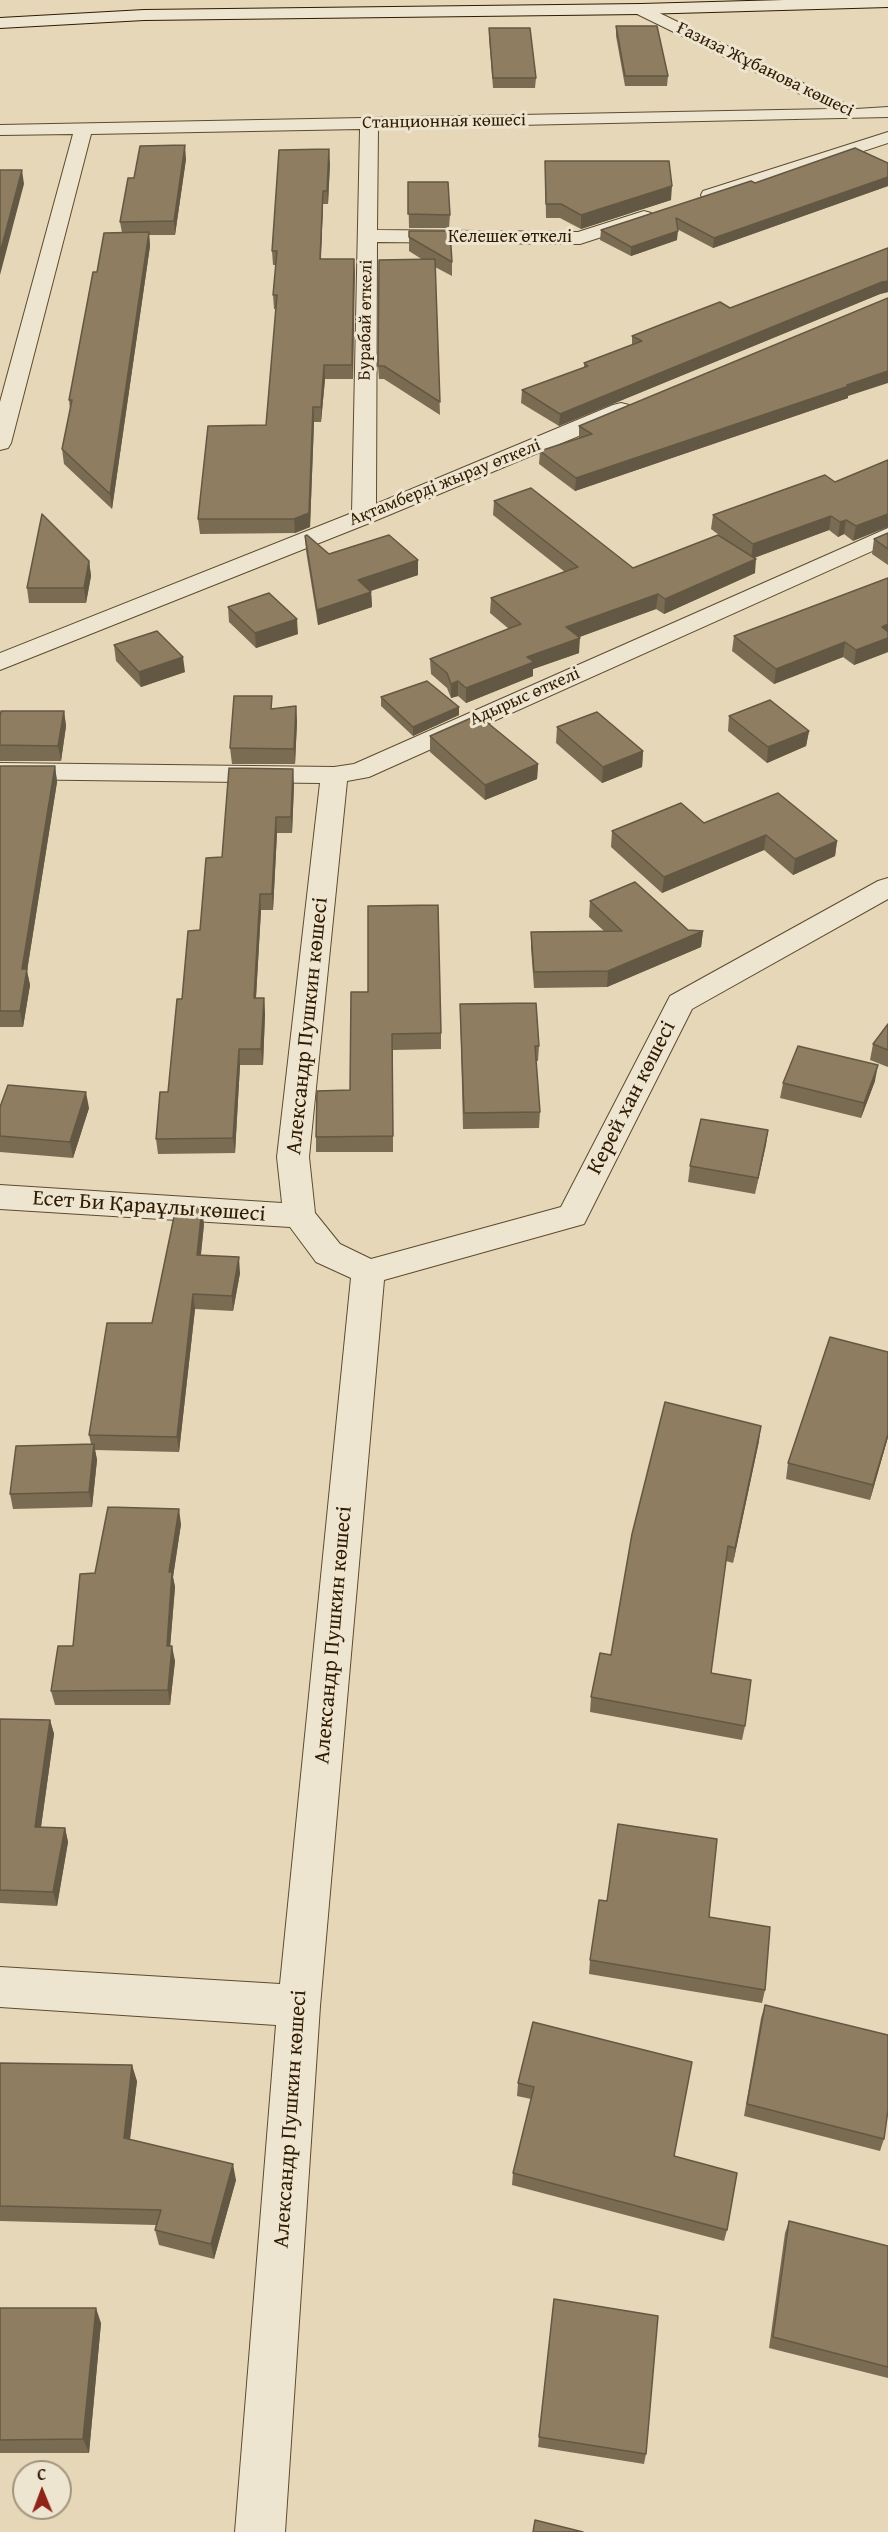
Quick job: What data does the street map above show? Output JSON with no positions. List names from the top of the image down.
{
  "streets": {
    "street": [
      "Ғазиза Жұбанова көшесі",
      "Станционная көшесі",
      "Келешек өткелі",
      "Бурабай өткелі",
      "Ақтамберді жырау өткелі",
      "Адырыс өткелі",
      "Александр Пушкин көшесі",
      "Керей хан көшесі",
      "Есет Би Қараұлы көшесі"
    ]
  },
  "crossings": [
    ["Ғазиза Жұбанова көшесі", "Станционная көшесі"],
    ["Станционная көшесі", "Бурабай өткелі"],
    ["Келешек өткелі", "Бурабай өткелі"],
    ["Бурабай өткелі", "Ақтамберді жырау өткелі"],
    ["Адырыс өткелі", "Александр Пушкин көшесі"],
    ["Александр Пушкин көшесі", "Керей хан көшесі"],
    ["Александр Пушкин көшесі", "Есет Би Қараұлы көшесі"]
  ],
  "north": "top"
}
